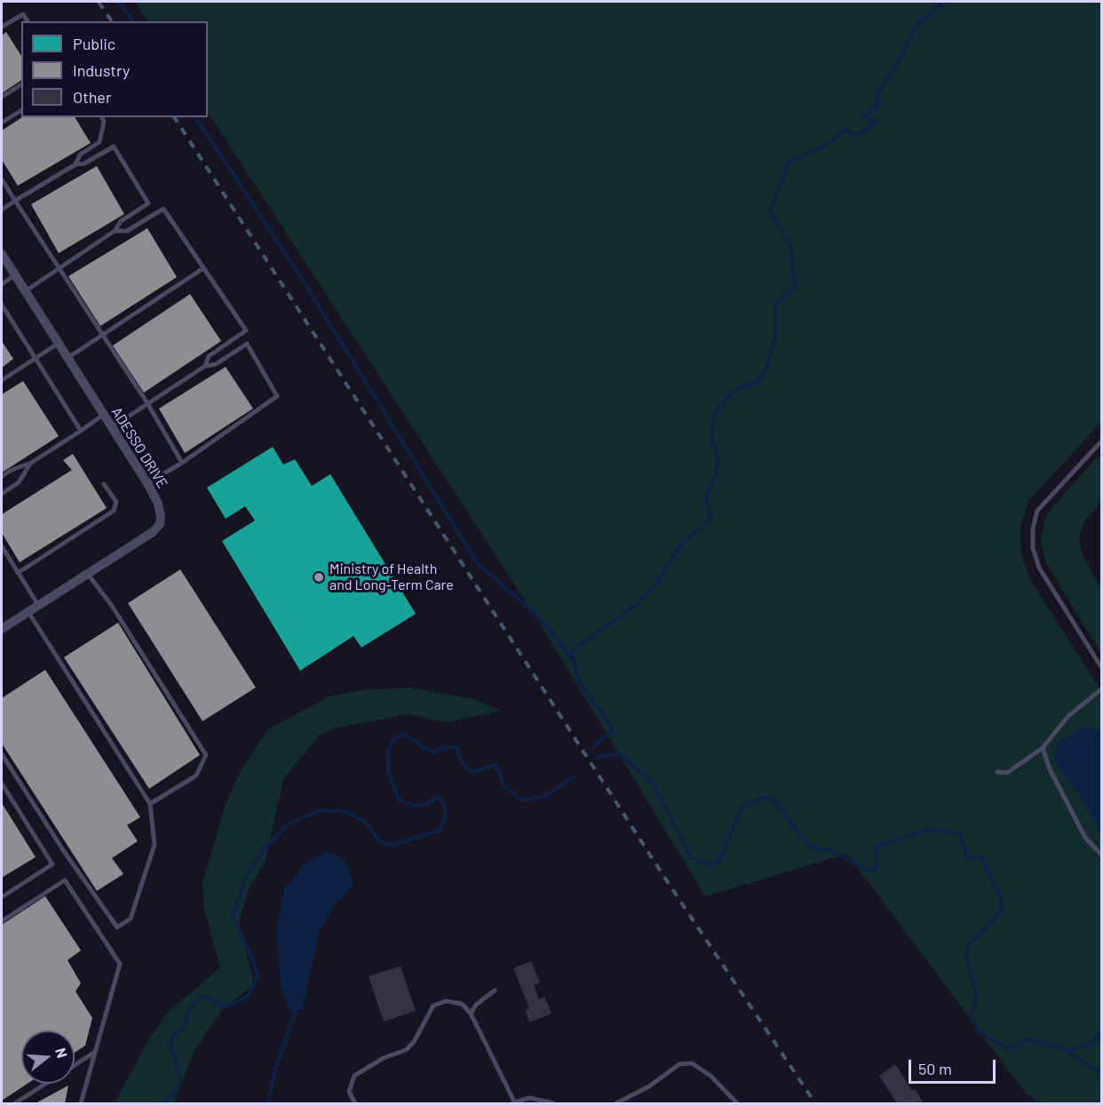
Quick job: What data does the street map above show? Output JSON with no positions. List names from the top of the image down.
{
  "streets": {
    "street": ["ADESSO DRIVE"]
  },
  "places": ["Ministry of Health and Long-Term Care"],
  "legend": ["Public", "Industry", "Other"],
  "scale_bar": "50 m",
  "north": "right"
}
